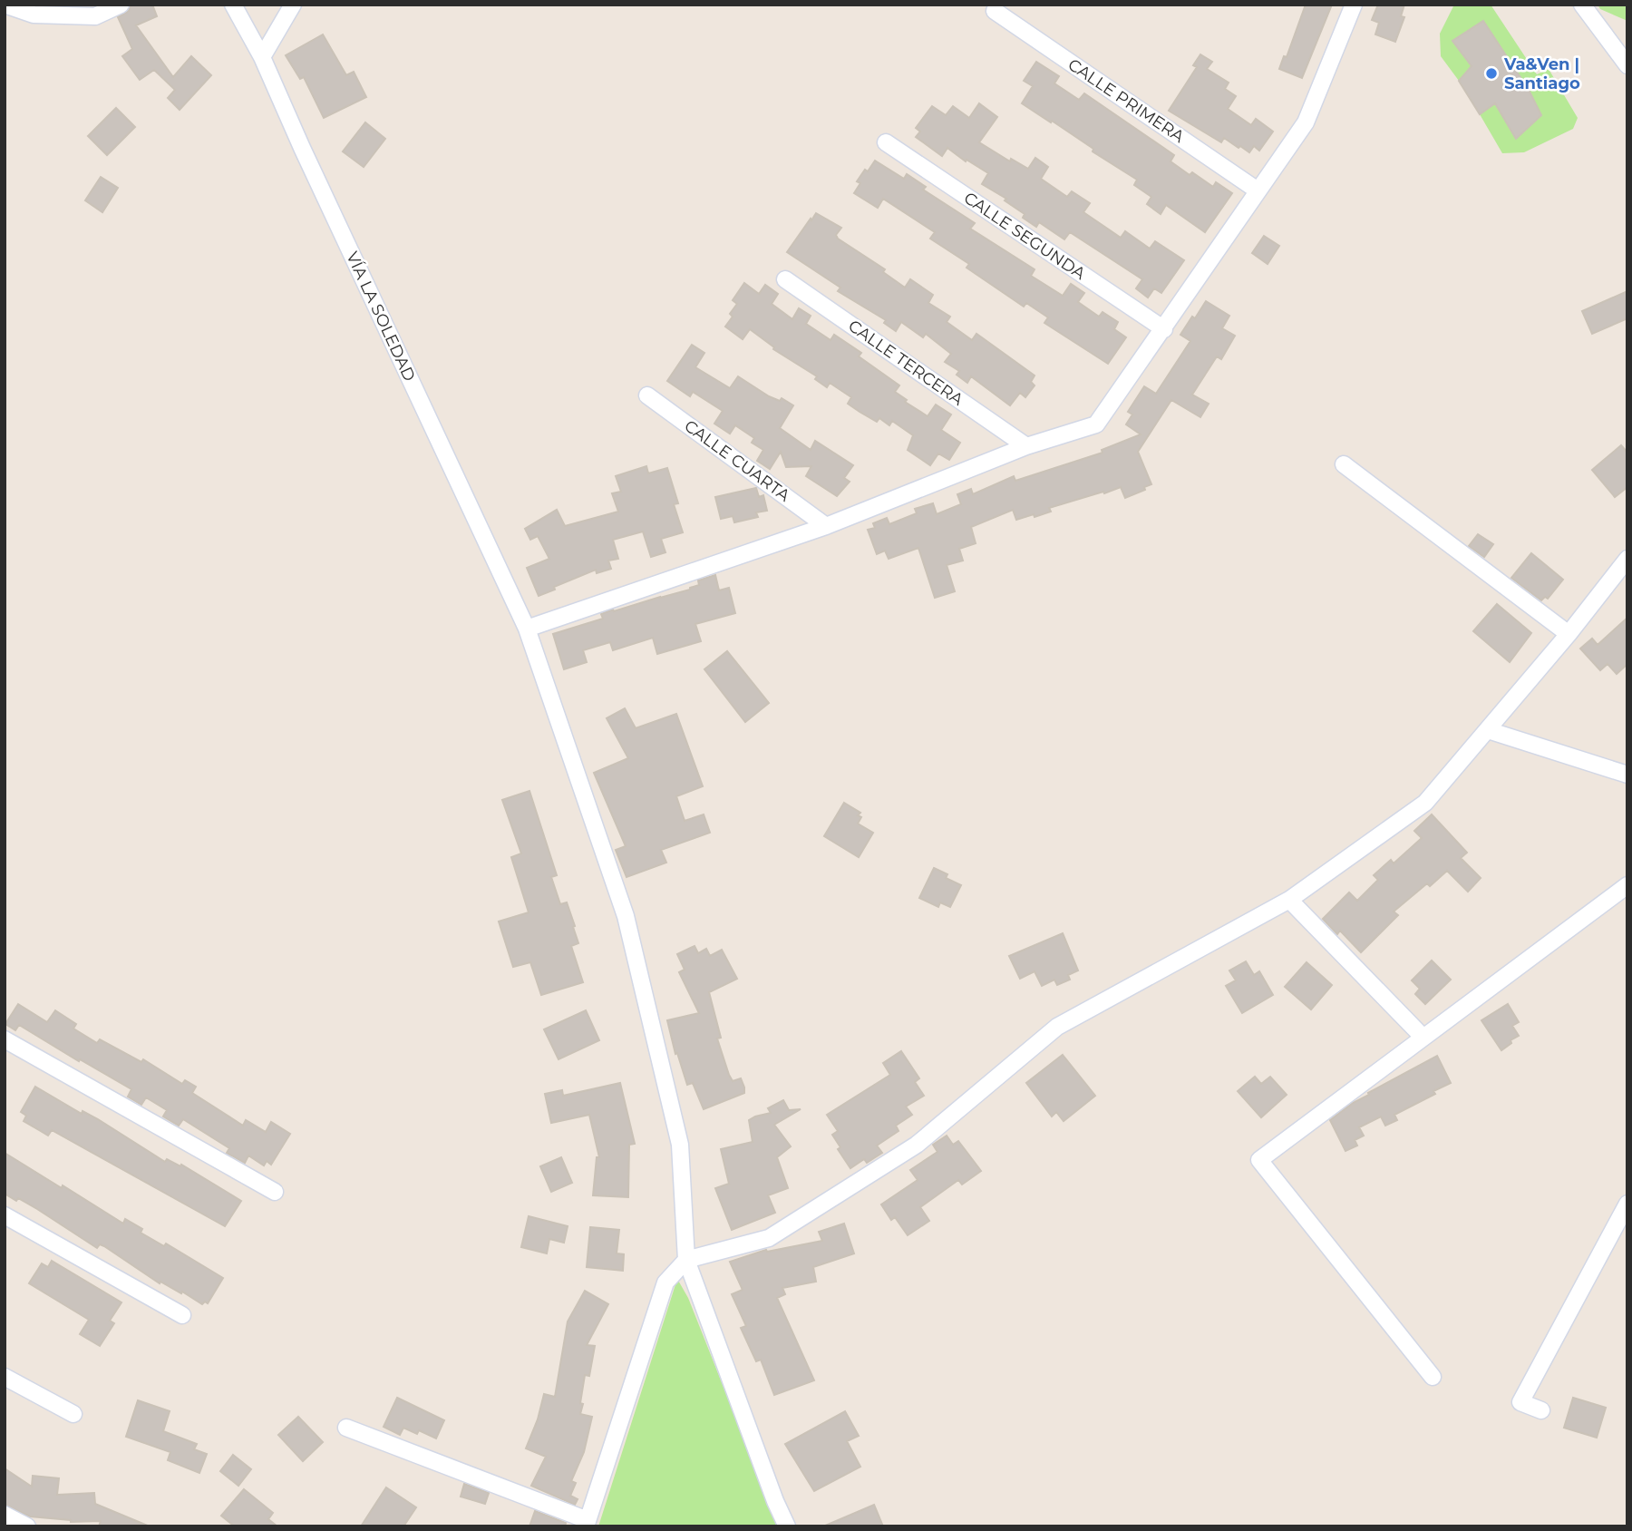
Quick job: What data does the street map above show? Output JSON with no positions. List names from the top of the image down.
{
  "streets": {
    "street": [
      "CALLE PRIMERA",
      "CALLE SEGUNDA",
      "VÍA LA SOLEDAD",
      "CALLE TERCERA",
      "CALLE CUARTA"
    ]
  },
  "places": ["Va&Ven | Santiago"]
}
